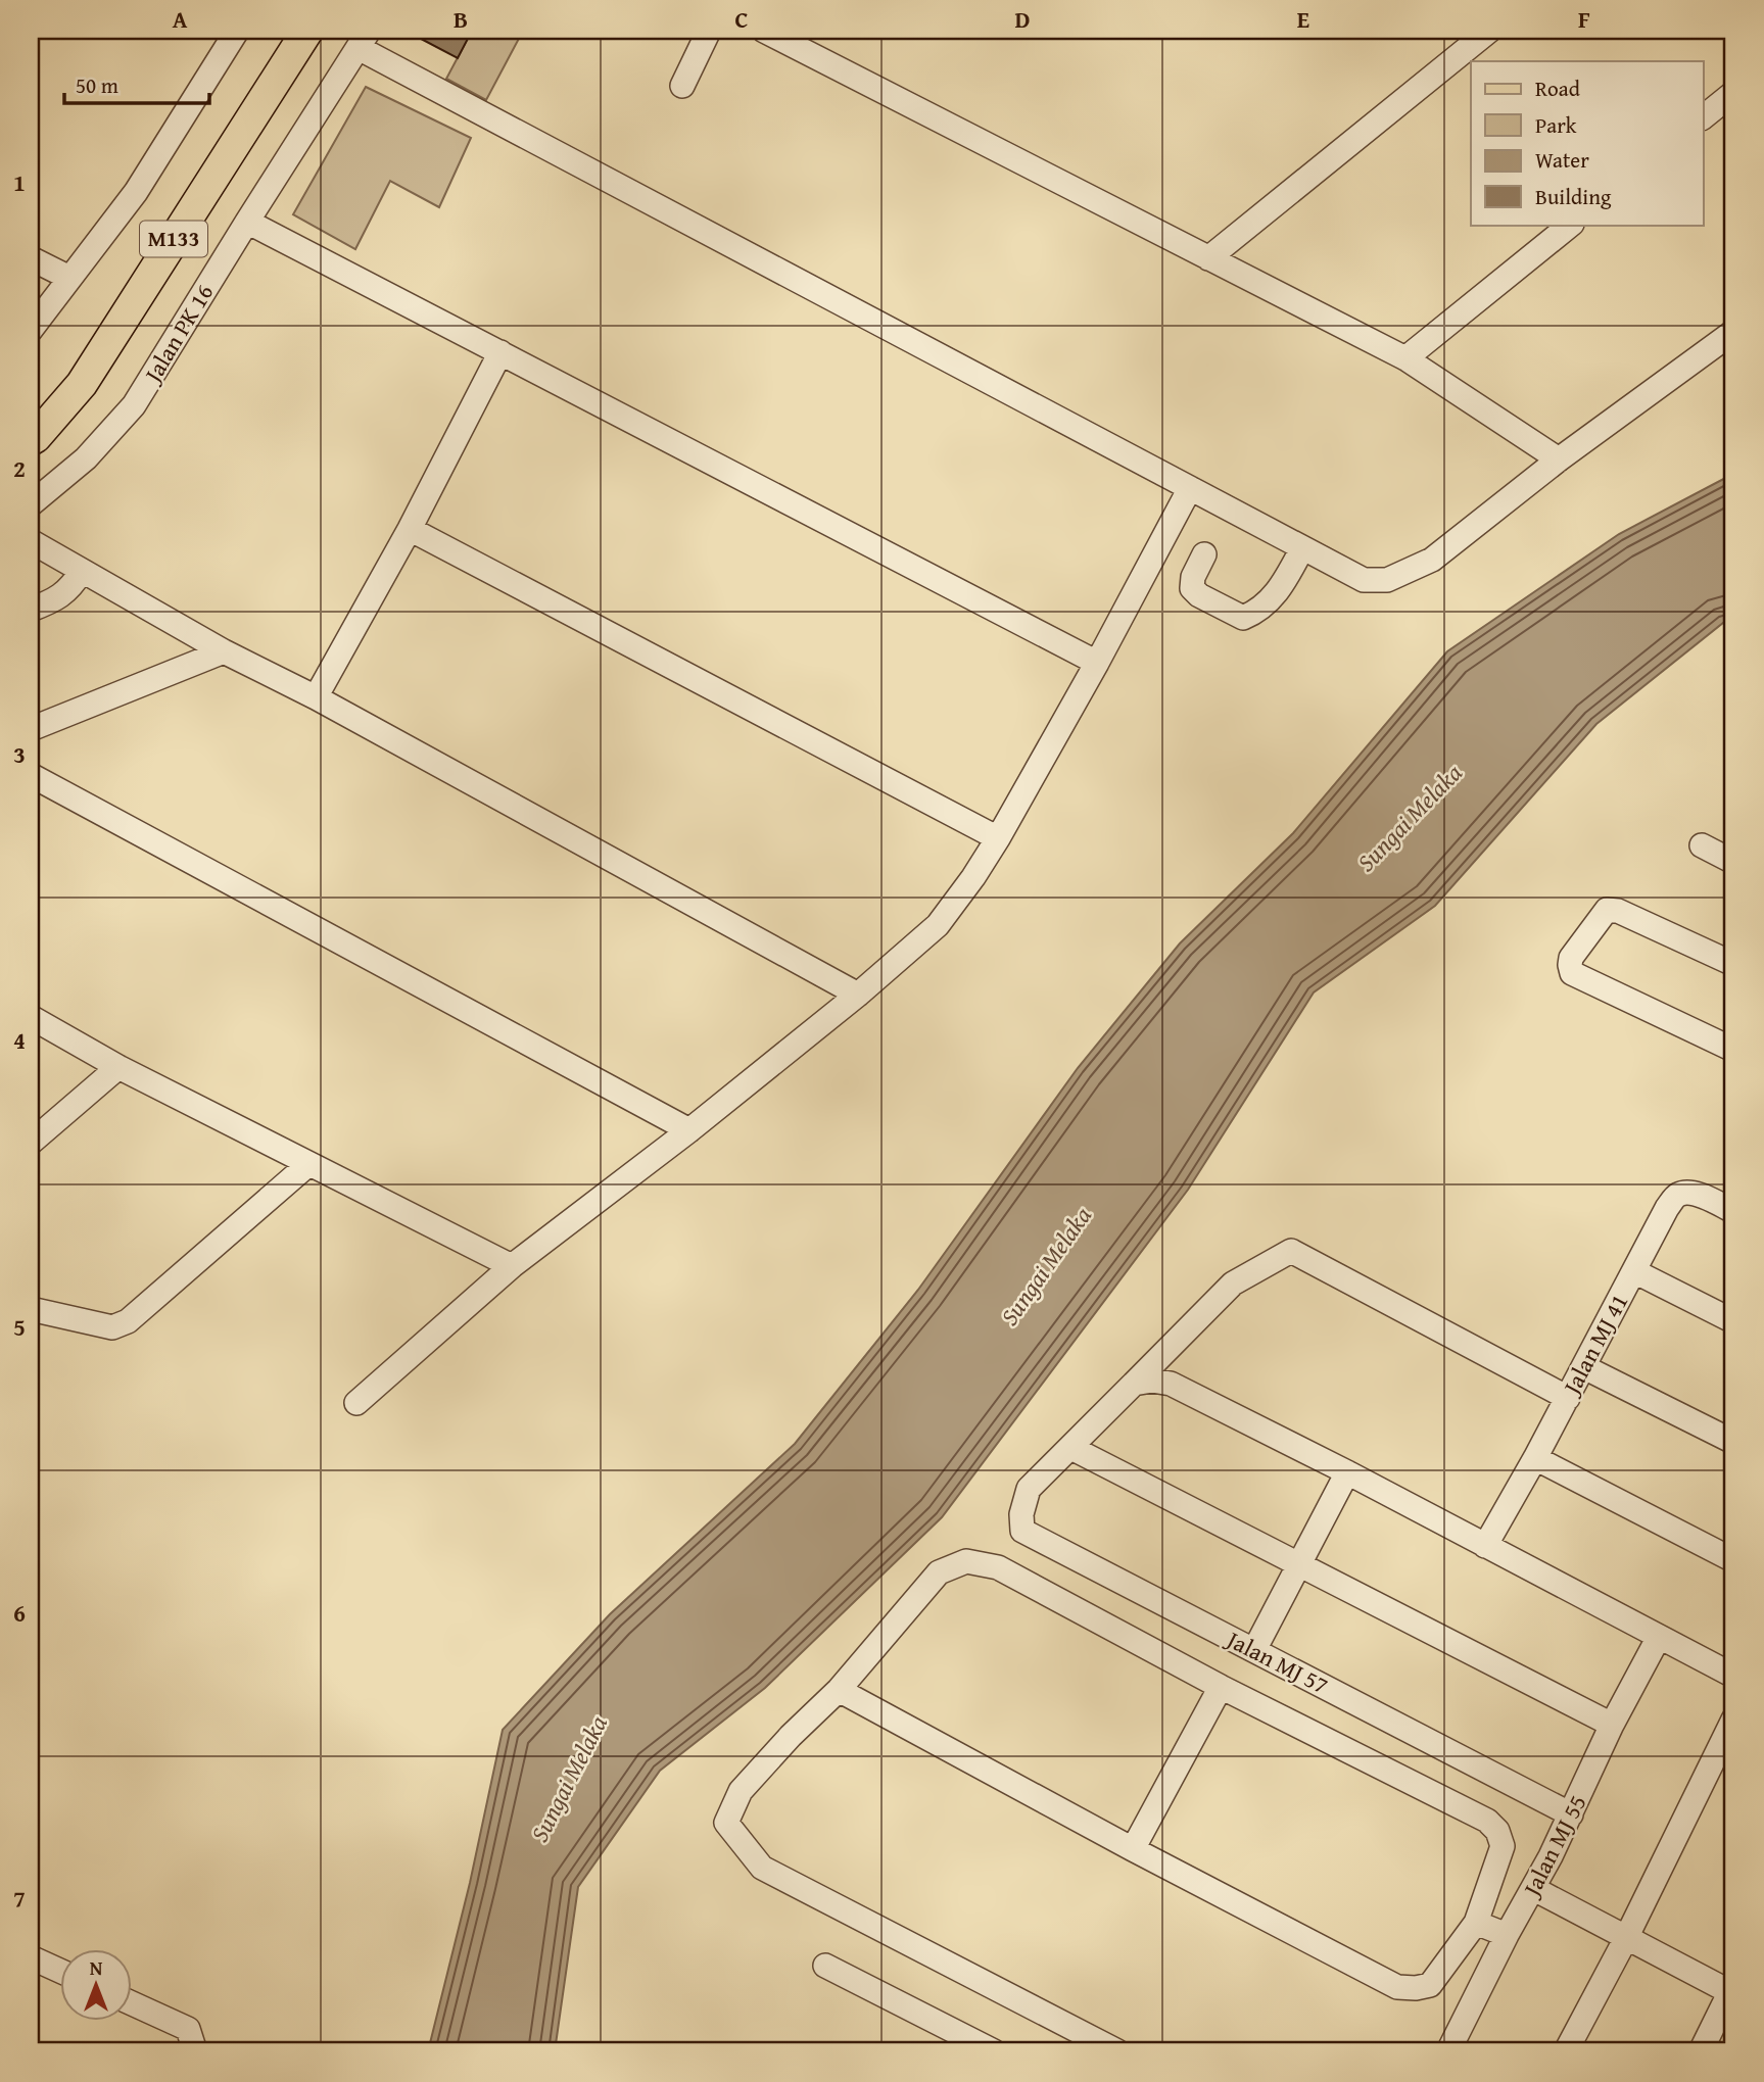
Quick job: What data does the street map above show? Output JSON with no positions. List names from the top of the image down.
{
  "streets": {
    "main road": ["M133"],
    "street": [
      "Jalan PK 16",
      "Jalan MJ 41",
      "Jalan MJ 57",
      "Jalan MJ 55"
    ]
  },
  "crossings": [
    ["Jalan MJ 57", "Jalan MJ 55"]
  ],
  "water": ["Sungai Melaka"],
  "legend": [
    "Road",
    "Park",
    "Water",
    "Building"
  ],
  "scale_bar": "50 m",
  "north": "top",
  "grid": {
    "columns": [
      "A",
      "B",
      "C",
      "D",
      "E",
      "F"
    ],
    "rows": [
      "1",
      "2",
      "3",
      "4",
      "5",
      "6",
      "7"
    ]
  }
}
